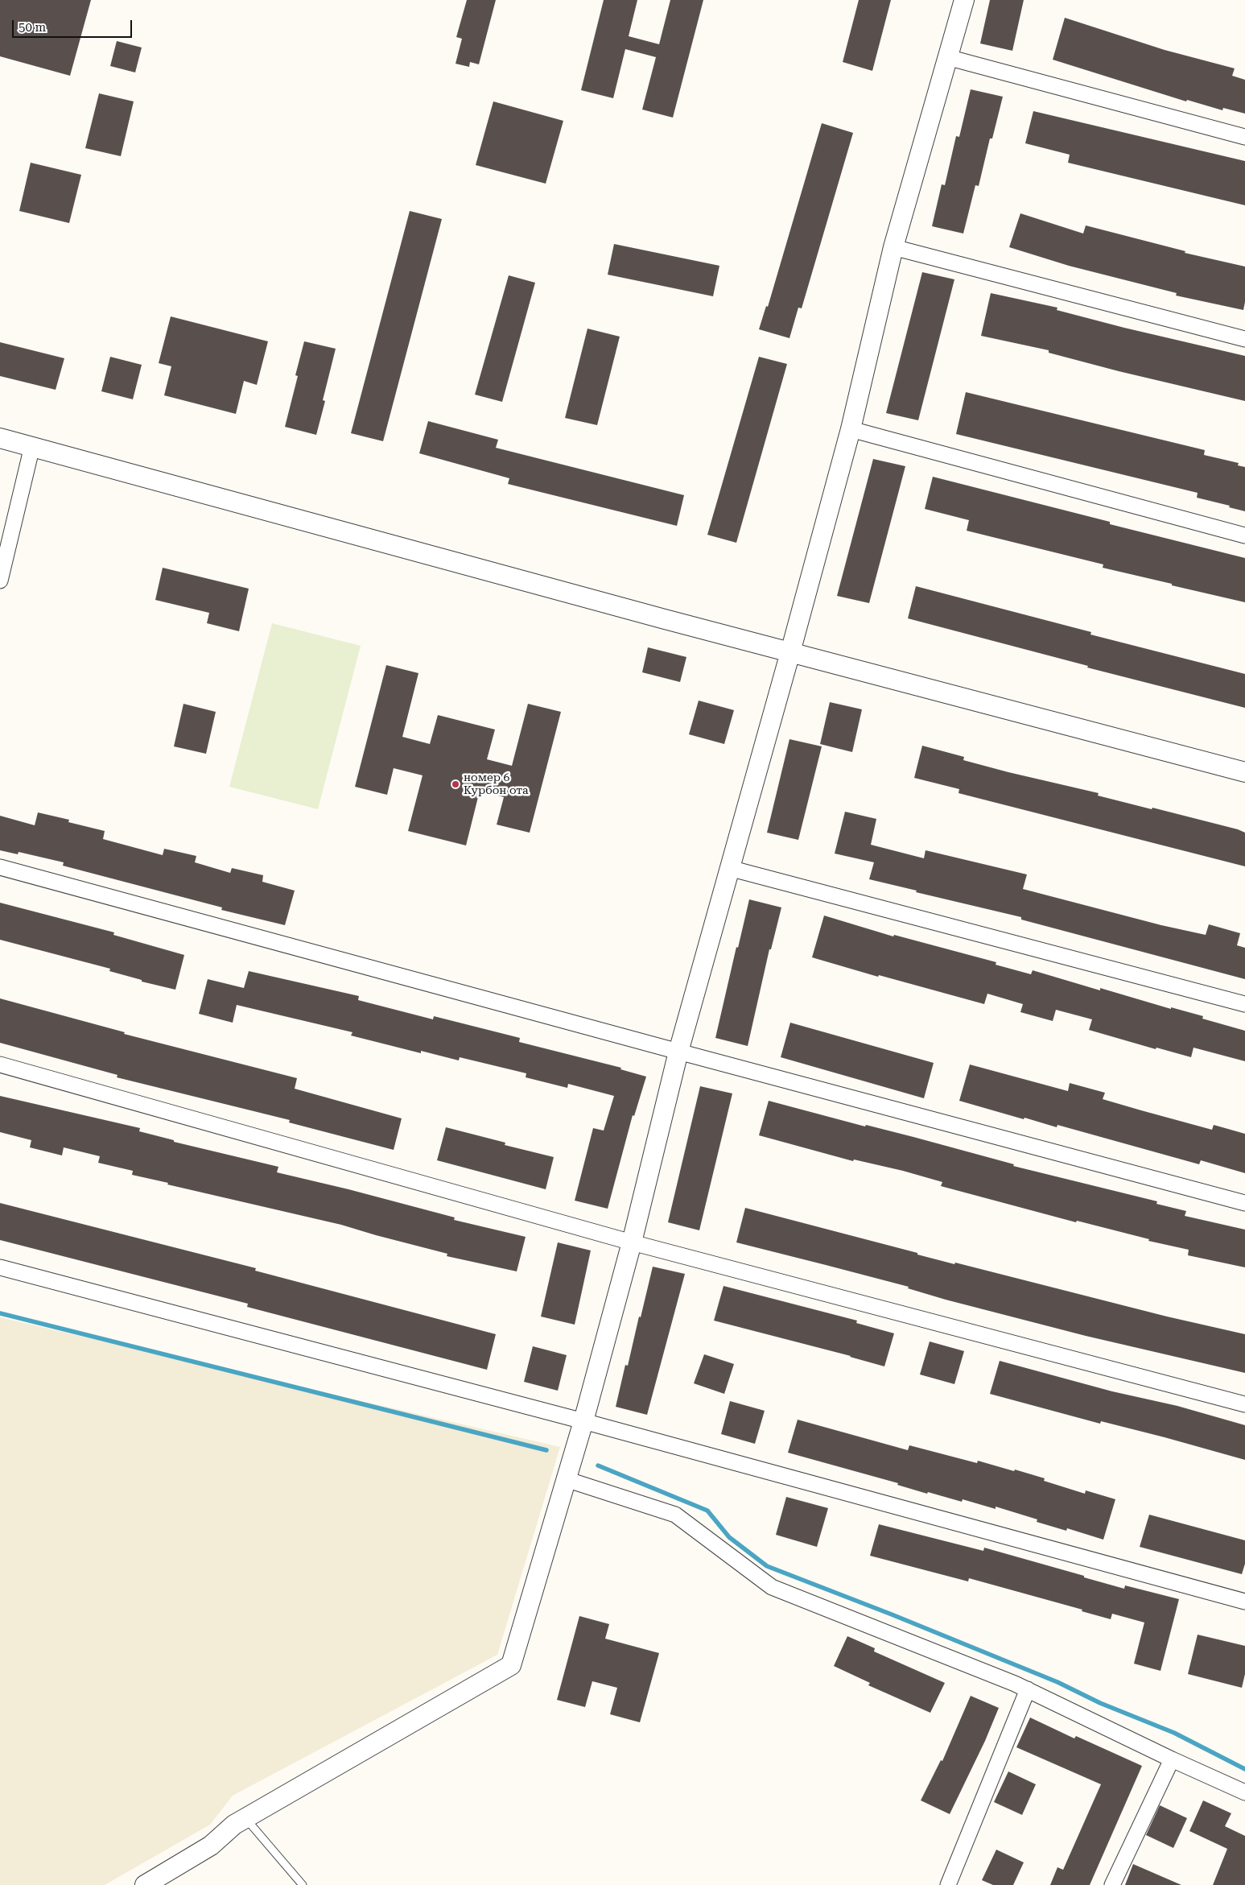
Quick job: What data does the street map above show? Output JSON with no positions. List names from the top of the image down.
{
  "places": ["номер 6 Курбон ота"],
  "scale_bar": "50 m"
}
